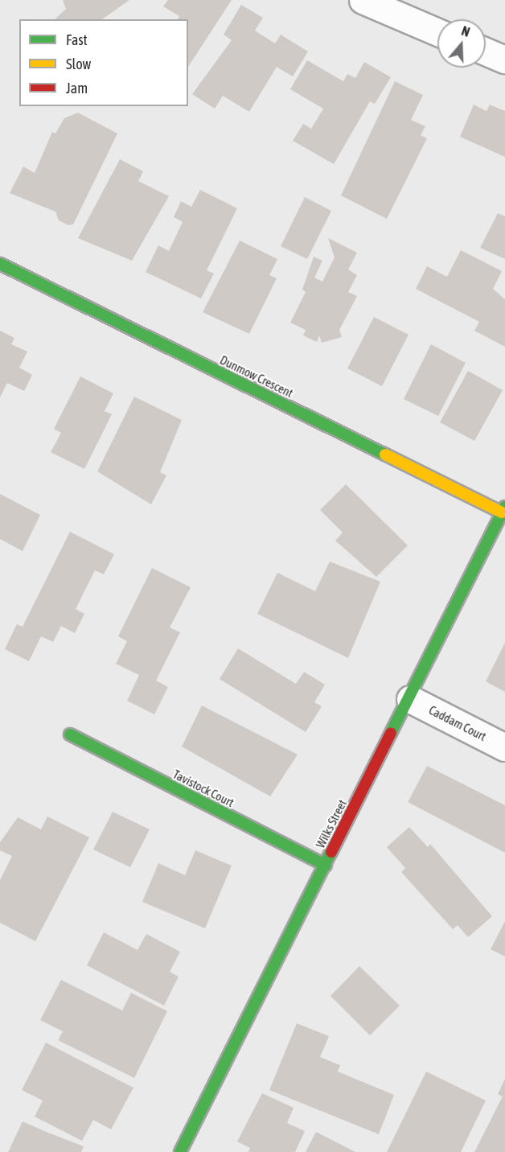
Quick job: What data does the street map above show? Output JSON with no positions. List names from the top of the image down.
{
  "streets": {
    "street": [
      "Dunmow Crescent",
      "Caddam Court",
      "Tavistock Court",
      "Wilks Street"
    ]
  },
  "crossings": [
    ["Dunmow Crescent", "Wilks Street"],
    ["Caddam Court", "Wilks Street"],
    ["Tavistock Court", "Wilks Street"]
  ],
  "legend": ["Fast", "Slow", "Jam"],
  "north": "top"
}
